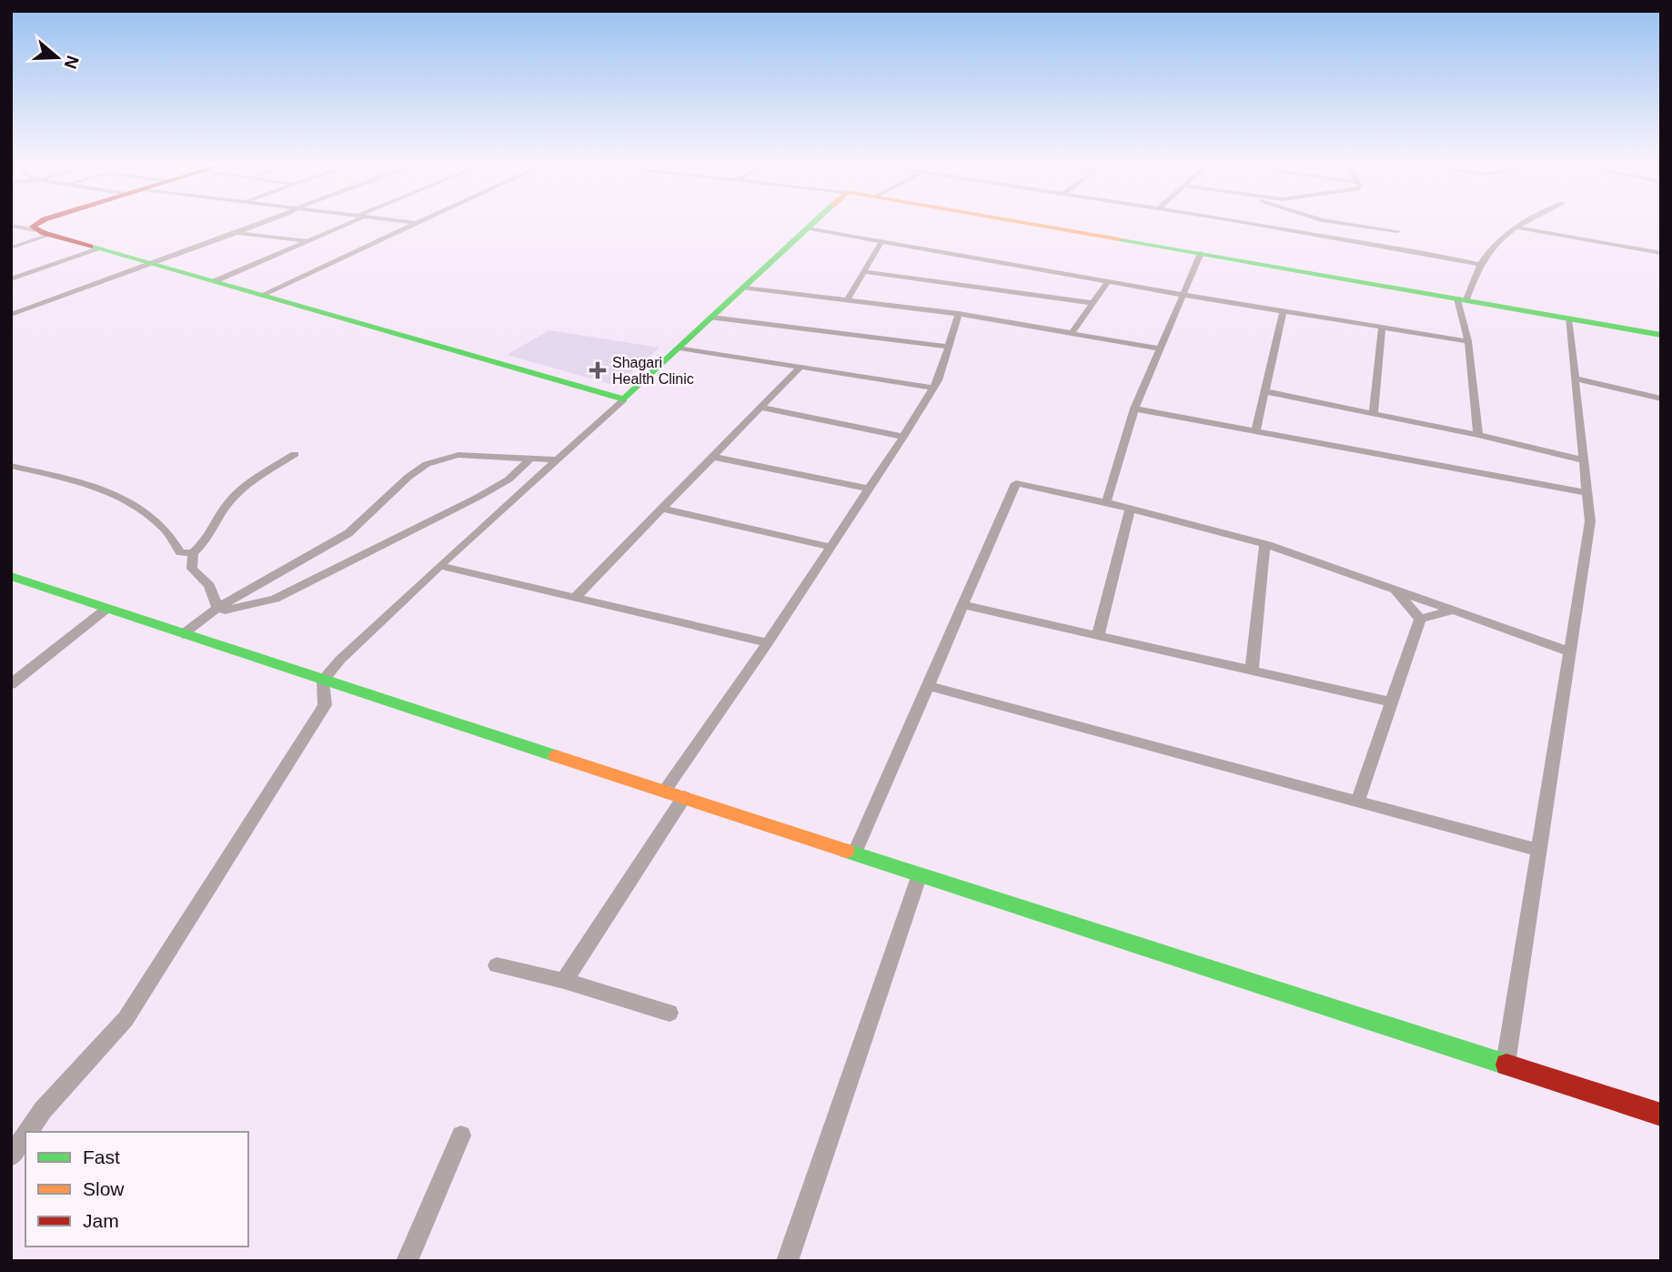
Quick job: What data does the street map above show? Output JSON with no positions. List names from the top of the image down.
{
  "places": {
    "health": ["Shagari Health Clinic"]
  },
  "legend": ["Fast", "Slow", "Jam"],
  "north": "right"
}
